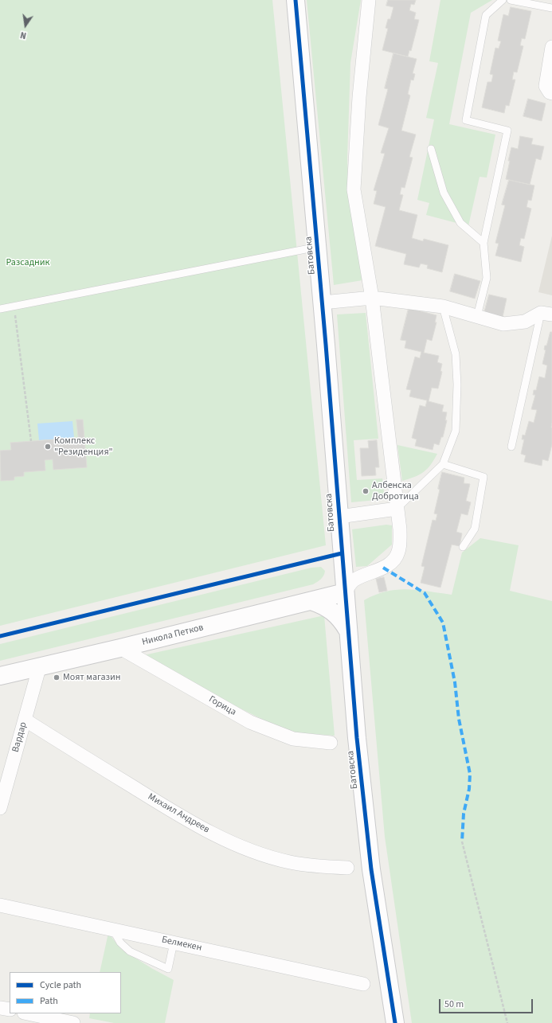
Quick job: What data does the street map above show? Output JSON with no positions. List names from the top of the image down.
{
  "streets": {
    "street": [
      "Батовска",
      "Никола Петков",
      "Горица",
      "Вардар",
      "Михаил Андреев",
      "Белмекен"
    ]
  },
  "crossings": [
    ["Батовска", "Никола Петков"],
    ["Никола Петков", "Горица"],
    ["Никола Петков", "Вардар"],
    ["Вардар", "Михаил Андреев"]
  ],
  "parks": ["Разсадник"],
  "places": ["Комплекс \"Резиденция\"", "Албенска Добротица", "Моят магазин"],
  "legend": ["Cycle path", "Path"],
  "scale_bar": "50 m",
  "north": "bottom"
}
